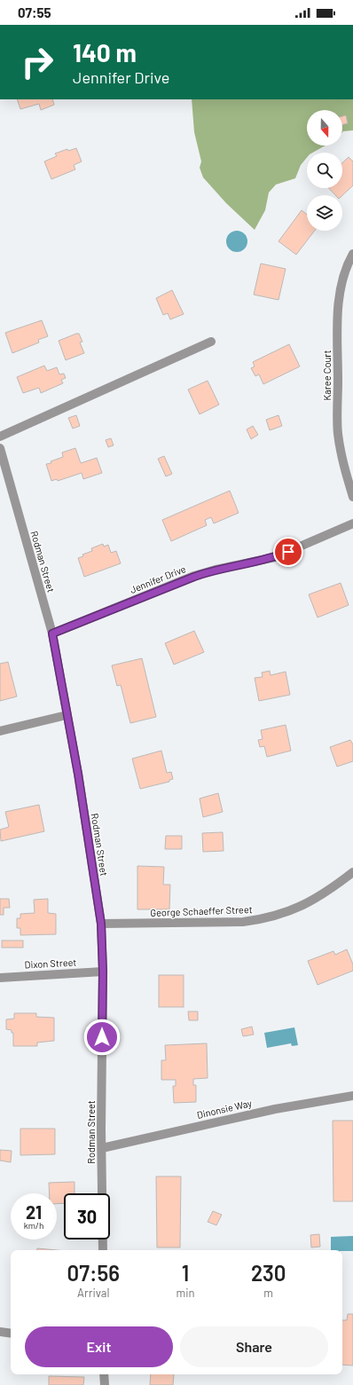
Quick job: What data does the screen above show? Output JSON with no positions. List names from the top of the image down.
{
  "streets": {
    "street": [
      "Karee Court",
      "Rodman Street",
      "Jennifer Drive",
      "George Schaeffer Street",
      "Dixon Street",
      "Dinonsie Way"
    ]
  },
  "crossings": [
    ["Rodman Street", "Jennifer Drive"],
    ["Rodman Street", "George Schaeffer Street"],
    ["Rodman Street", "Dixon Street"],
    ["Rodman Street", "Dinonsie Way"]
  ],
  "north": "bottom",
  "page": {
    "status": "07:55",
    "turn": ["140 m", "Jennifer Drive"],
    "speed": "21 km/h",
    "limit": "30",
    "eta": [
      "07:56",
      "Arrival",
      "1",
      "min",
      "230",
      "m"
    ],
    "buttons": ["Exit", "Share"]
  }
}
